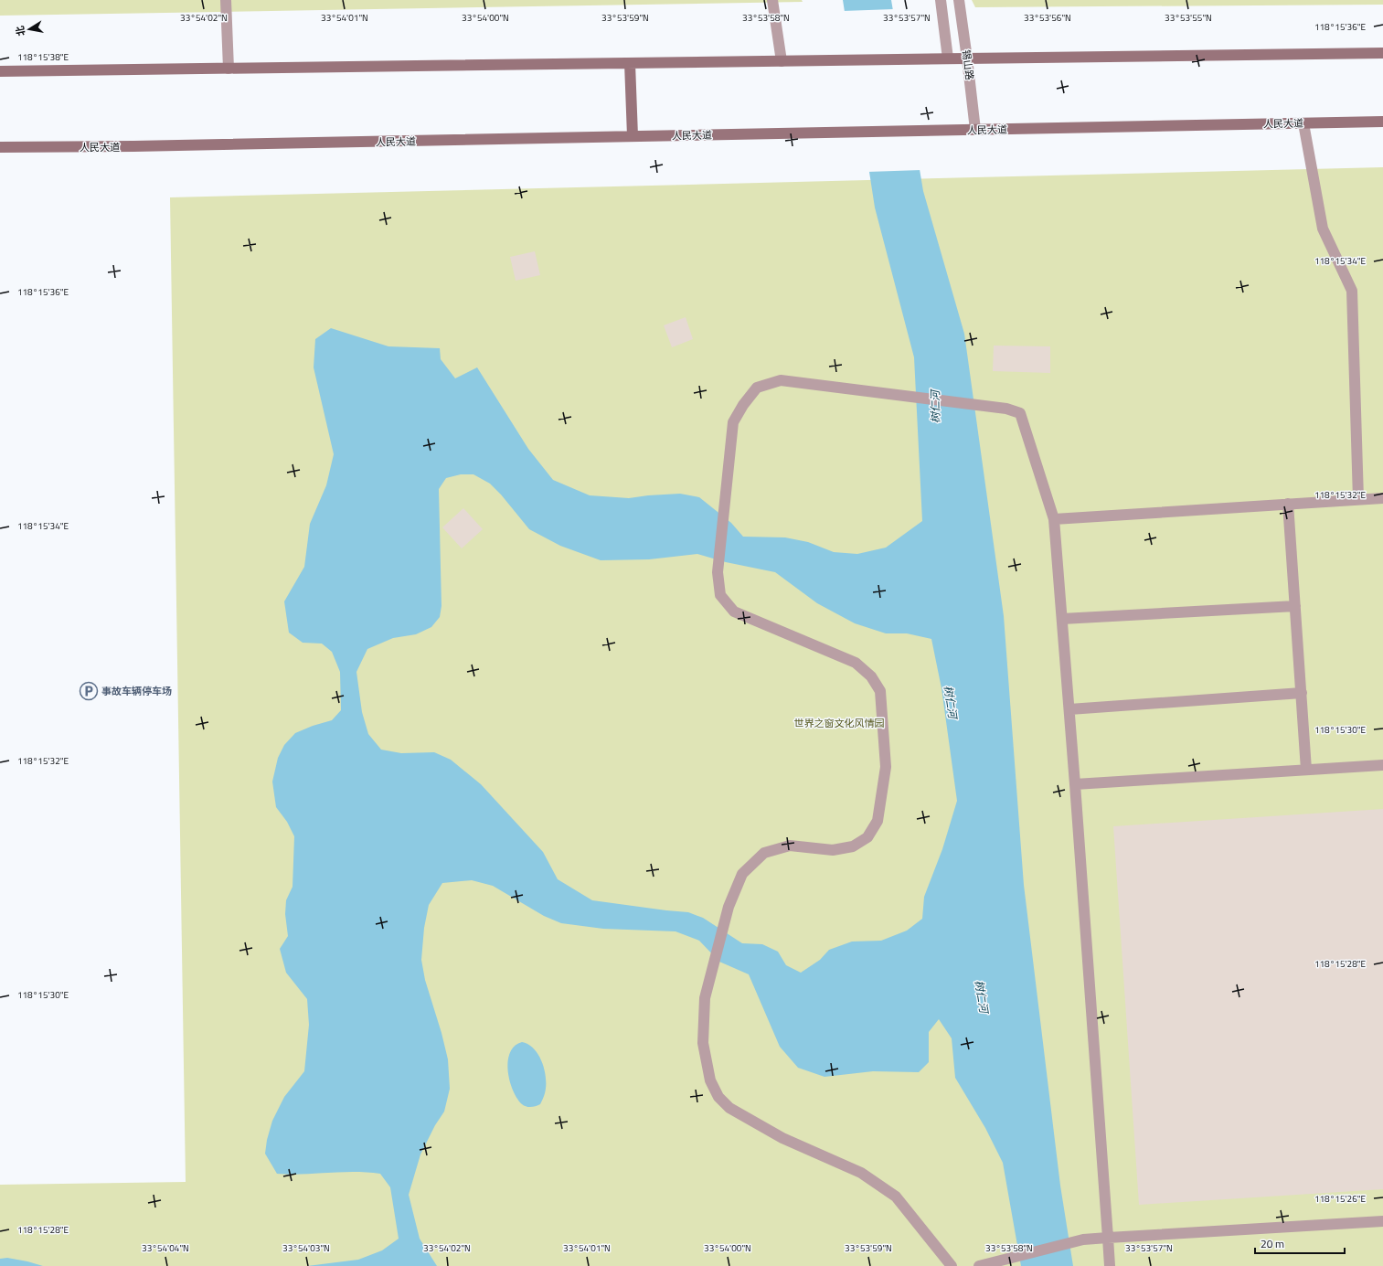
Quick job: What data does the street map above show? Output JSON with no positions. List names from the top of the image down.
{
  "streets": {
    "main road": ["人民大道"],
    "street": ["锡山路"]
  },
  "crossings": [
    ["锡山路", "人民大道"]
  ],
  "water": ["树仁河"],
  "parks": ["世界之窗文化风情园"],
  "places": {
    "parking": ["事故车辆停车场"]
  },
  "scale_bar": "20 m",
  "north": "left",
  "coordinates": [
    "33°54'02\"N",
    "33°54'01\"N",
    "33°54'00\"N",
    "33°53'59\"N",
    "33°53'58\"N",
    "33°53'57\"N",
    "33°53'56\"N",
    "33°53'55\"N",
    "118°15'36\"E",
    "118°15'38\"E",
    "118°15'34\"E",
    "118°15'32\"E",
    "118°15'30\"E",
    "118°15'28\"E",
    "118°15'26\"E",
    "33°54'04\"N",
    "33°54'03\"N"
  ]
}
